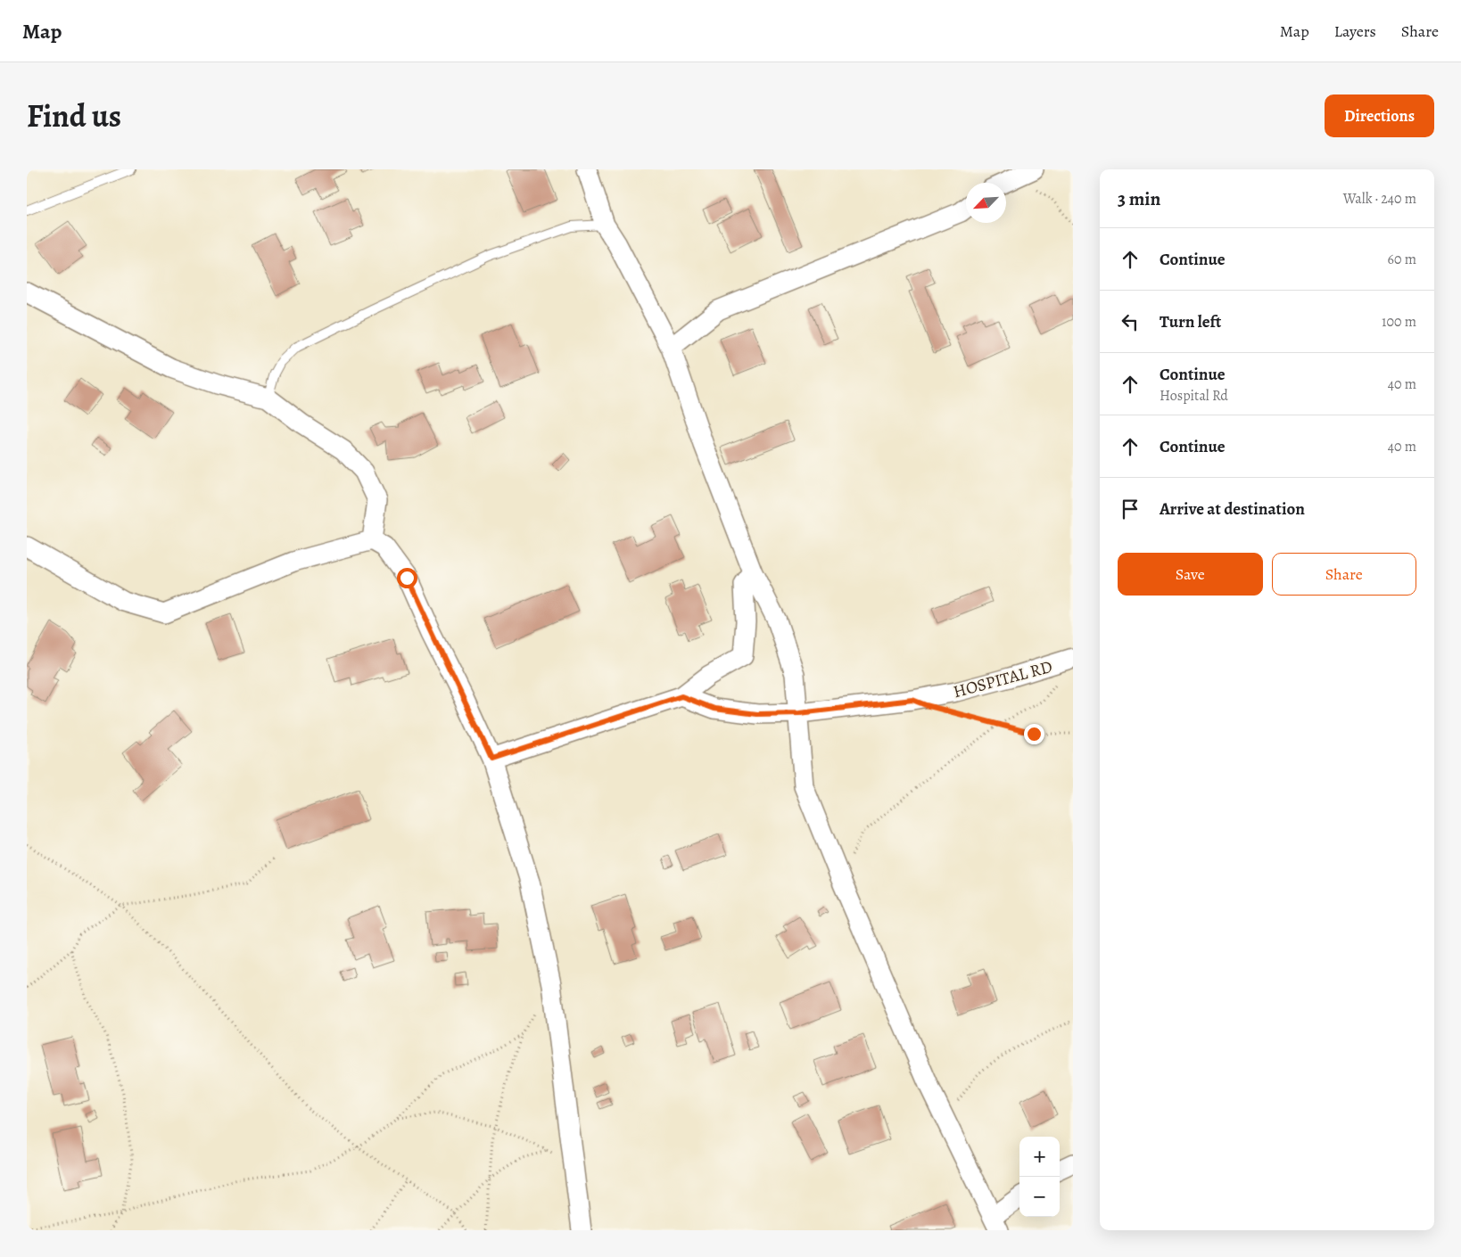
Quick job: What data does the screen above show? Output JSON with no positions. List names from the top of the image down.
{
  "streets": {
    "street": ["HOSPITAL RD"]
  },
  "north": "bottom left",
  "page": {
    "header": "Map",
    "nav": ["Map", "Layers", "Share"],
    "title": "Find us",
    "buttons": [
      "Directions",
      ["Save", "Share"]
    ],
    "heading": ["3 min", "Walk · 240 m"],
    "list": [
      ["Continue", "60 m"],
      ["Turn left", "100 m"],
      ["Continue", "Hospital Rd", "40 m"],
      ["Continue", "40 m"],
      "Arrive at destination"
    ],
    "map_buttons": ["+", "−"]
  }
}
